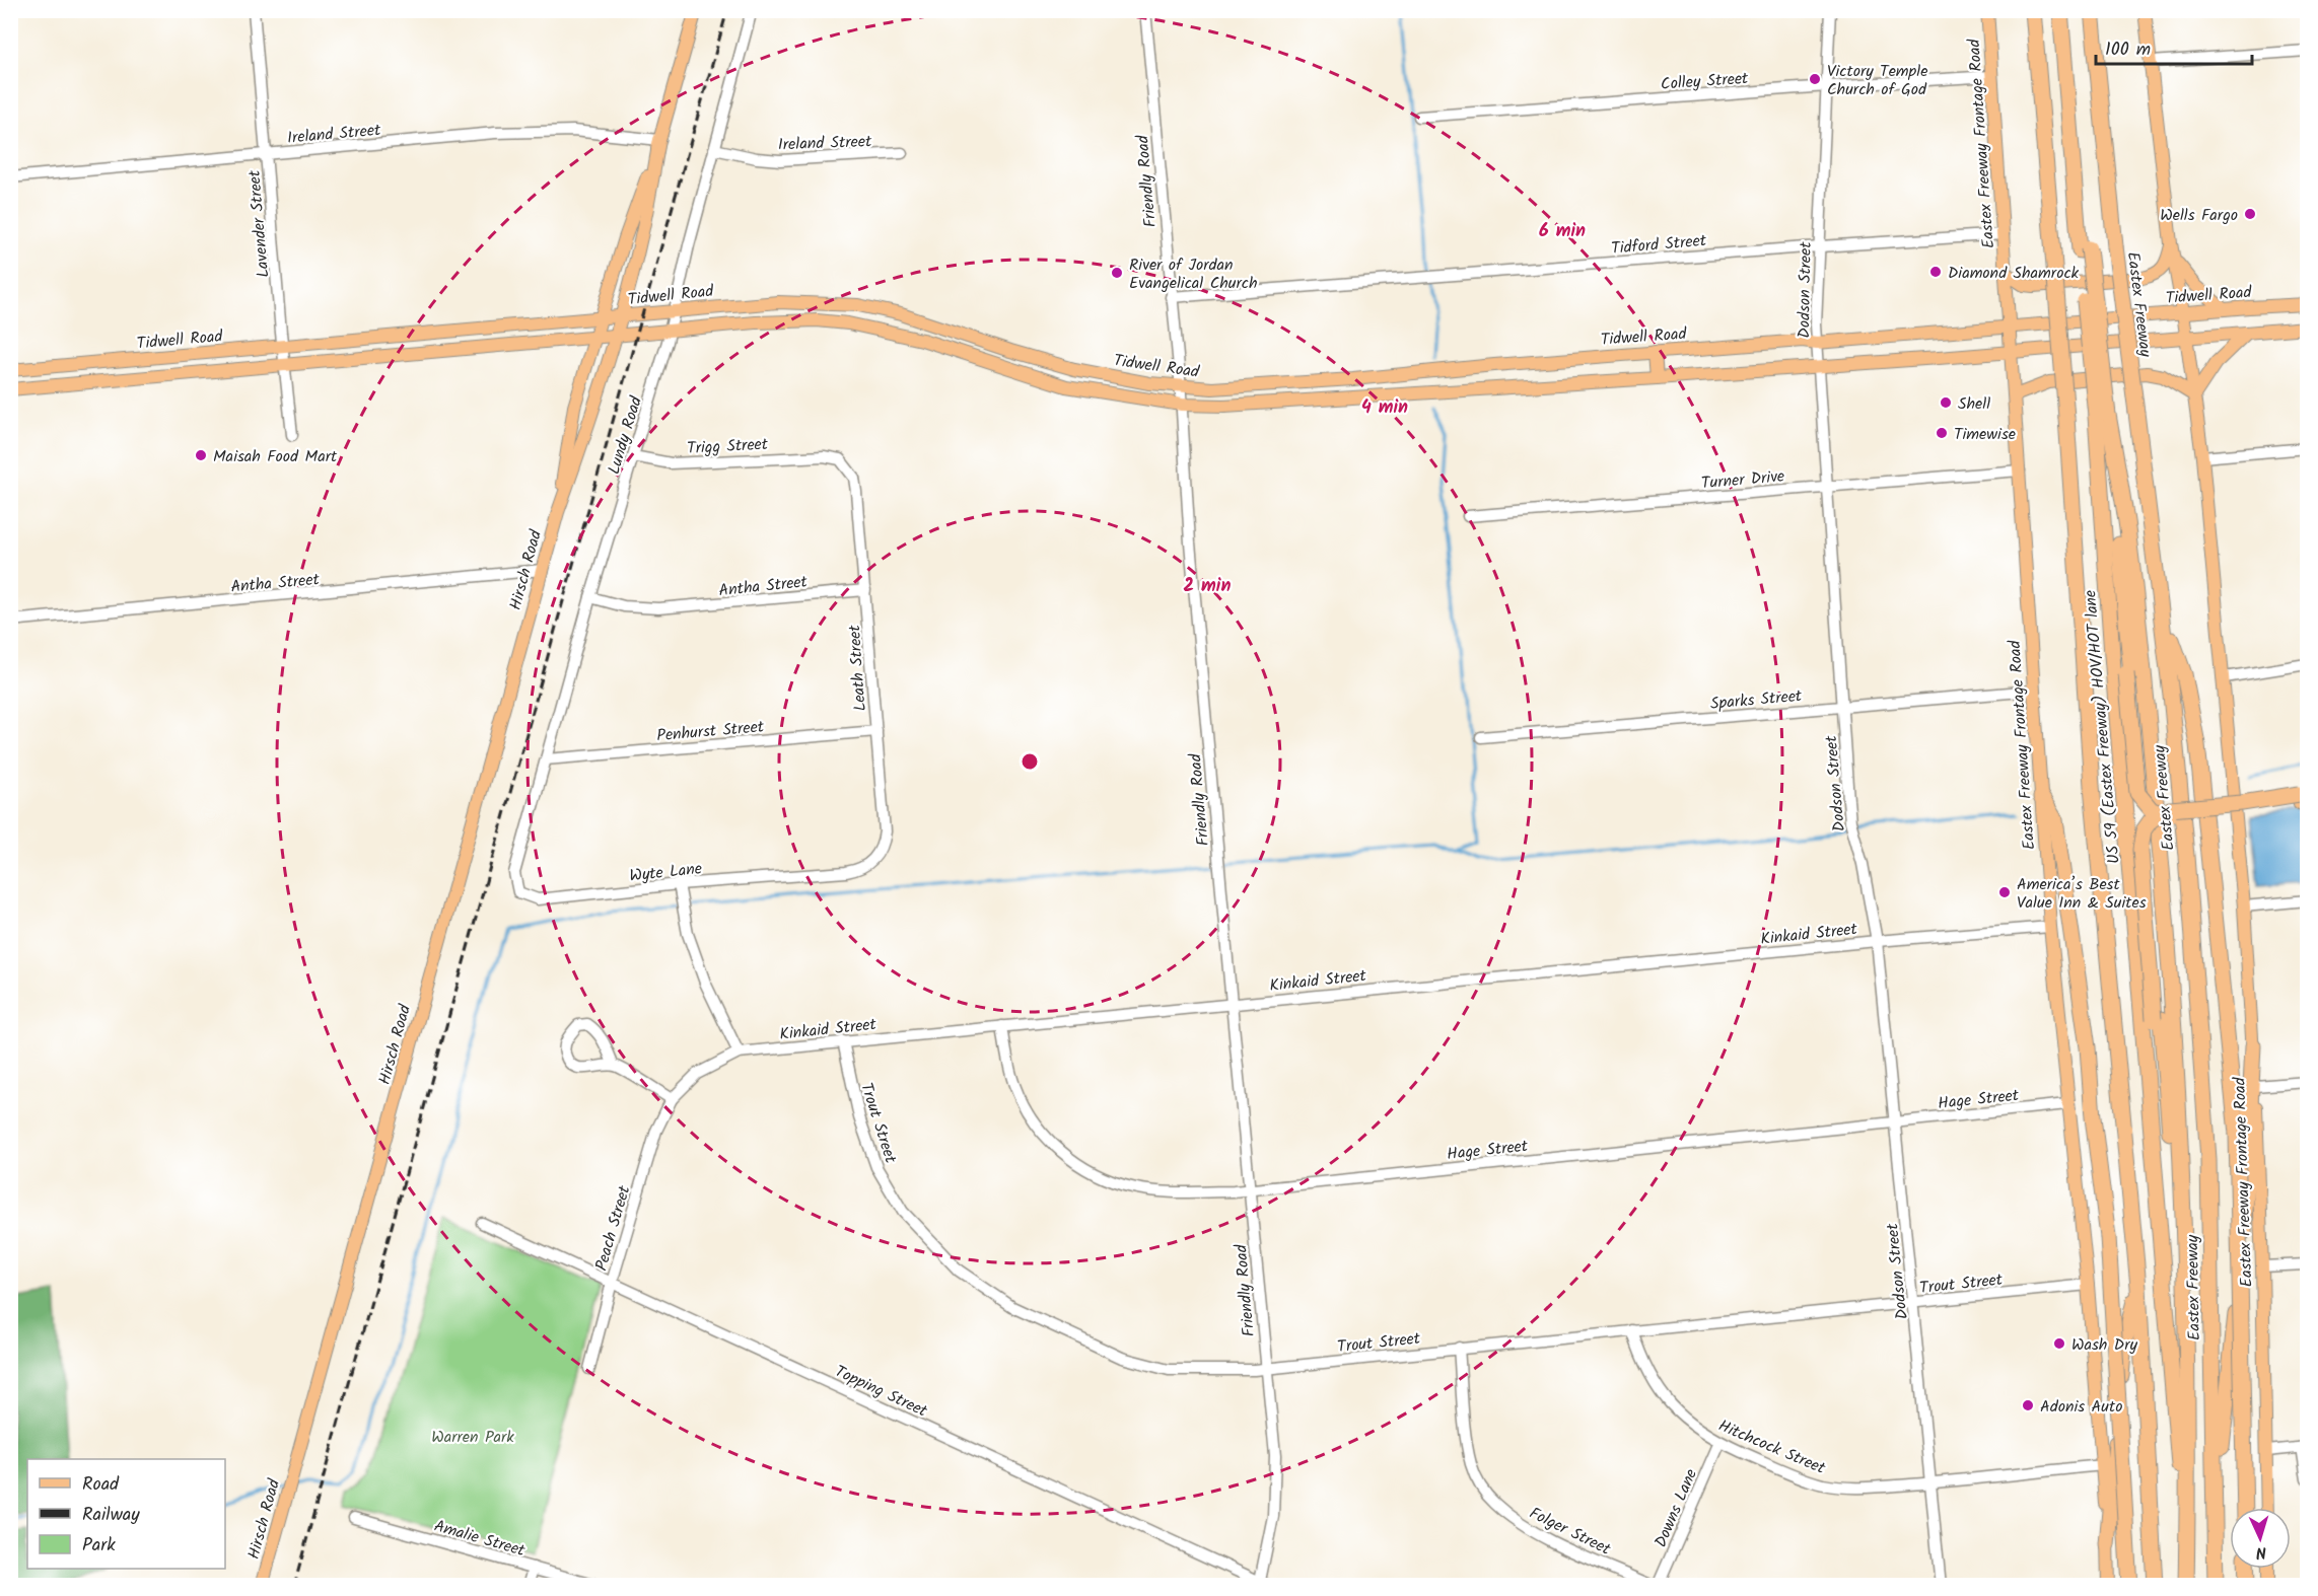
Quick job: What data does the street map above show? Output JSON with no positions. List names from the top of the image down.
{
  "streets": {
    "highway": ["Eastex Freeway", "US 59 (Eastex Freeway) HOV/HOT lane"],
    "main road": ["Eastex Freeway Frontage Road", "Tidwell Road", "Hirsch Road"],
    "street": [
      "Colley Street",
      "Ireland Street",
      "Friendly Road",
      "Lavender Street",
      "Tidford Street",
      "Dodson Street",
      "Lundy Road",
      "Trigg Street",
      "Turner Drive",
      "Antha Street",
      "Leath Street",
      "Sparks Street",
      "Penhurst Street",
      "Wyte Lane",
      "Kinkaid Street",
      "Hage Street",
      "Trout Street",
      "Peach Street",
      "Topping Street",
      "Hitchcock Street",
      "Downs Lane",
      "Folger Street",
      "Amalie Street"
    ]
  },
  "crossings": [
    ["Colley Street", "Eastex Freeway Frontage Road"],
    ["Colley Street", "Dodson Street"],
    ["Ireland Street", "Lavender Street"],
    ["Ireland Street", "Lundy Road"],
    ["Ireland Street", "Hirsch Road"],
    ["Eastex Freeway Frontage Road", "Tidford Street"],
    ["Eastex Freeway Frontage Road", "Tidwell Road"],
    ["Eastex Freeway Frontage Road", "Turner Drive"],
    ["Eastex Freeway Frontage Road", "Sparks Street"],
    ["Eastex Freeway Frontage Road", "Kinkaid Street"],
    ["Eastex Freeway Frontage Road", "Hage Street"],
    ["Eastex Freeway Frontage Road", "Trout Street"],
    ["Eastex Freeway Frontage Road", "Hitchcock Street"],
    ["Friendly Road", "Tidford Street"],
    ["Friendly Road", "Tidwell Road"],
    ["Friendly Road", "Kinkaid Street"],
    ["Friendly Road", "Hage Street"],
    ["Friendly Road", "Trout Street"],
    ["Friendly Road", "Topping Street"],
    ["Lavender Street", "Tidwell Road"],
    ["Tidford Street", "Dodson Street"],
    ["Dodson Street", "Tidwell Road"],
    ["Dodson Street", "Turner Drive"],
    ["Dodson Street", "Sparks Street"],
    ["Dodson Street", "Kinkaid Street"],
    ["Dodson Street", "Hage Street"],
    ["Dodson Street", "Trout Street"],
    ["Dodson Street", "Hitchcock Street"],
    ["Tidwell Road", "Lundy Road"],
    ["Tidwell Road", "Hirsch Road"],
    ["Eastex Freeway", "US 59 (Eastex Freeway) HOV/HOT lane"],
    ["Lundy Road", "Trigg Street"],
    ["Lundy Road", "Antha Street"],
    ["Lundy Road", "Penhurst Street"],
    ["Lundy Road", "Wyte Lane"],
    ["Trigg Street", "Leath Street"],
    ["Hirsch Road", "Antha Street"],
    ["Antha Street", "Leath Street"],
    ["Leath Street", "Penhurst Street"],
    ["Leath Street", "Wyte Lane"],
    ["Kinkaid Street", "Hage Street"],
    ["Kinkaid Street", "Trout Street"],
    ["Kinkaid Street", "Peach Street"],
    ["Trout Street", "Hitchcock Street"],
    ["Trout Street", "Folger Street"],
    ["Peach Street", "Topping Street"],
    ["Hitchcock Street", "Downs Lane"]
  ],
  "parks": ["Warren Park"],
  "places": [
    "Victory Temple Church of God",
    "Wells Fargo",
    "Diamond Shamrock",
    "River of Jordan Evangelical Church",
    "Shell",
    "Timewise",
    "Maisah Food Mart",
    "America’s Best Value Inn & Suites",
    "Wash Dry",
    "Adonis Auto"
  ],
  "legend": ["Road", "Railway", "Park"],
  "scale_bar": "100 m",
  "north": "bottom",
  "rings": ["6 min", "4 min", "2 min"]
}
